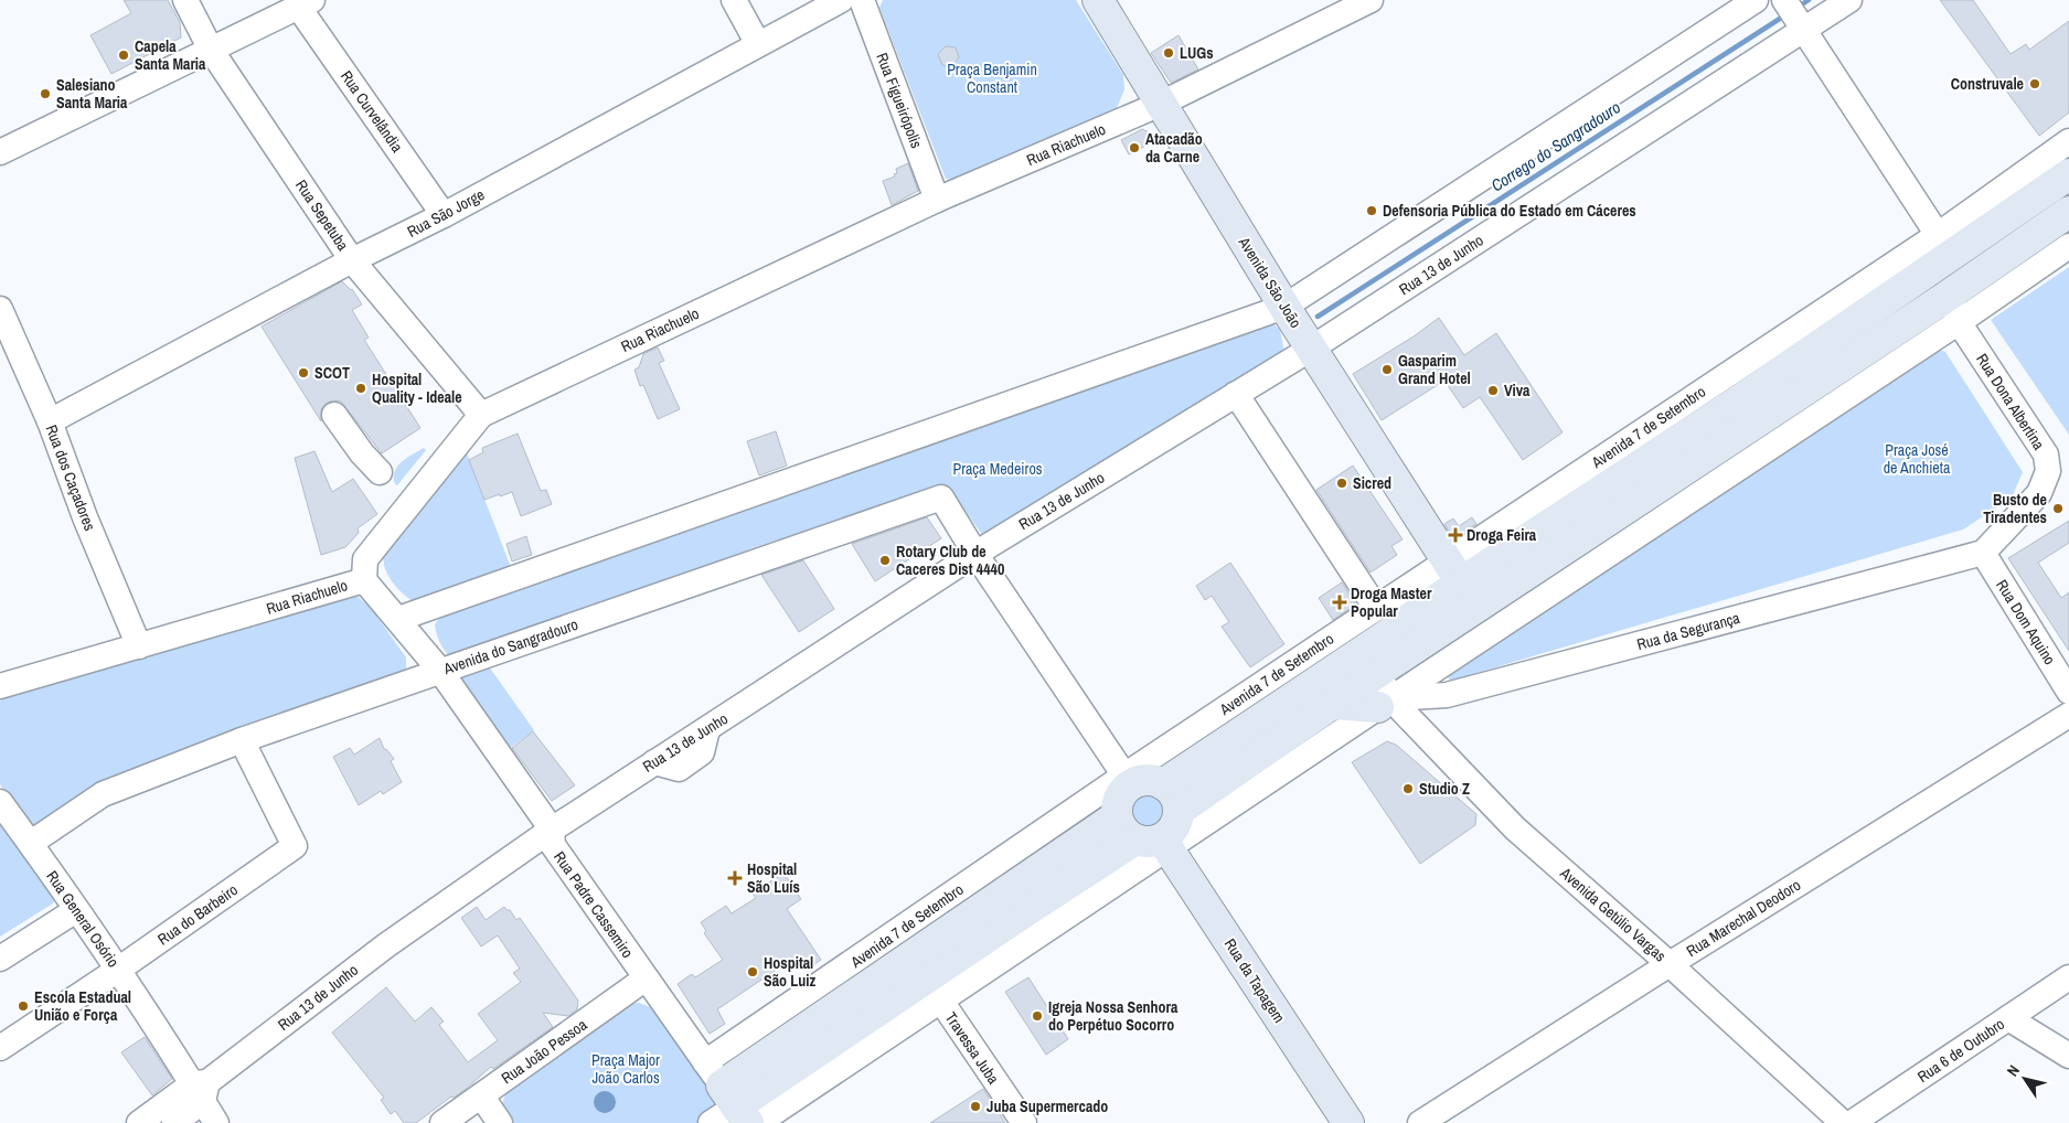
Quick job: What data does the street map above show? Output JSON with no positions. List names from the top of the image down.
{
  "streets": {
    "main road": ["Avenida São João", "Avenida 7 de Setembro", "Rua da Tapagem"],
    "street": [
      "Rua Figueirópolis",
      "Rua Curvelândia",
      "Rua Riachuelo",
      "Rua São Jorge",
      "Rua Sepetuba",
      "Rua 13 de Junho",
      "Rua Dona Albertina",
      "Rua dos Caçadores",
      "Rua Dom Aquino",
      "Rua da Segurança",
      "Avenida do Sangradouro",
      "Rua Padre Cassemiro",
      "Rua do Barbeiro",
      "Avenida Getúlio Vargas",
      "Rua Marechal Deodoro",
      "Rua General Osório",
      "Travessa Juba",
      "Rua 6 de Outubro",
      "Rua João Pessoa"
    ]
  },
  "crossings": [
    ["Rua Figueirópolis", "Rua Riachuelo"],
    ["Rua Curvelândia", "Rua São Jorge"],
    ["Rua Riachuelo", "Rua Sepetuba"],
    ["Rua Riachuelo", "Avenida São João"],
    ["Rua Riachuelo", "Rua dos Caçadores"],
    ["Rua Riachuelo", "Rua Padre Cassemiro"],
    ["Rua São Jorge", "Rua Sepetuba"],
    ["Rua São Jorge", "Rua dos Caçadores"],
    ["Rua 13 de Junho", "Avenida São João"],
    ["Rua 13 de Junho", "Avenida do Sangradouro"],
    ["Rua 13 de Junho", "Rua Padre Cassemiro"],
    ["Rua 13 de Junho", "Rua General Osório"],
    ["Avenida São João", "Avenida 7 de Setembro"],
    ["Rua Dona Albertina", "Avenida 7 de Setembro"],
    ["Rua Dona Albertina", "Rua Dom Aquino"],
    ["Rua Dona Albertina", "Rua da Segurança"],
    ["Avenida 7 de Setembro", "Rua da Segurança"],
    ["Avenida 7 de Setembro", "Rua Padre Cassemiro"],
    ["Avenida 7 de Setembro", "Avenida Getúlio Vargas"],
    ["Avenida 7 de Setembro", "Rua da Tapagem"],
    ["Avenida 7 de Setembro", "Travessa Juba"],
    ["Rua Dom Aquino", "Rua da Segurança"],
    ["Rua da Segurança", "Avenida Getúlio Vargas"],
    ["Avenida do Sangradouro", "Rua Padre Cassemiro"],
    ["Avenida do Sangradouro", "Rua do Barbeiro"],
    ["Avenida do Sangradouro", "Rua General Osório"],
    ["Rua Padre Cassemiro", "Rua João Pessoa"],
    ["Rua do Barbeiro", "Rua General Osório"],
    ["Avenida Getúlio Vargas", "Rua Marechal Deodoro"]
  ],
  "water": ["Corrego do Sangradouro"],
  "parks": [
    "Praça Benjamin Constant",
    "Praça José de Anchieta",
    "Praça Medeiros",
    "Praça Major João Carlos"
  ],
  "places": {
    "other": [
      "LUGs",
      "Capela Santa Maria",
      "Construvale",
      "Salesiano Santa Maria",
      "Atacadão da Carne",
      "Defensoria Pública do Estado em Cáceres",
      "Gasparim Grand Hotel",
      "SCOT",
      "Hospital Quality - Ideale",
      "Viva",
      "Sicred",
      "Busto de Tiradentes",
      "Rotary Club de Caceres Dist 4440",
      "Studio Z",
      "Hospital São Luiz",
      "Escola Estadual União e Força",
      "Igreja Nossa Senhora do Perpétuo Socorro",
      "Juba Supermercado"
    ],
    "health": ["Droga Feira", "Droga Master Popular", "Hospital São Luís"]
  },
  "north": "top left"
}
